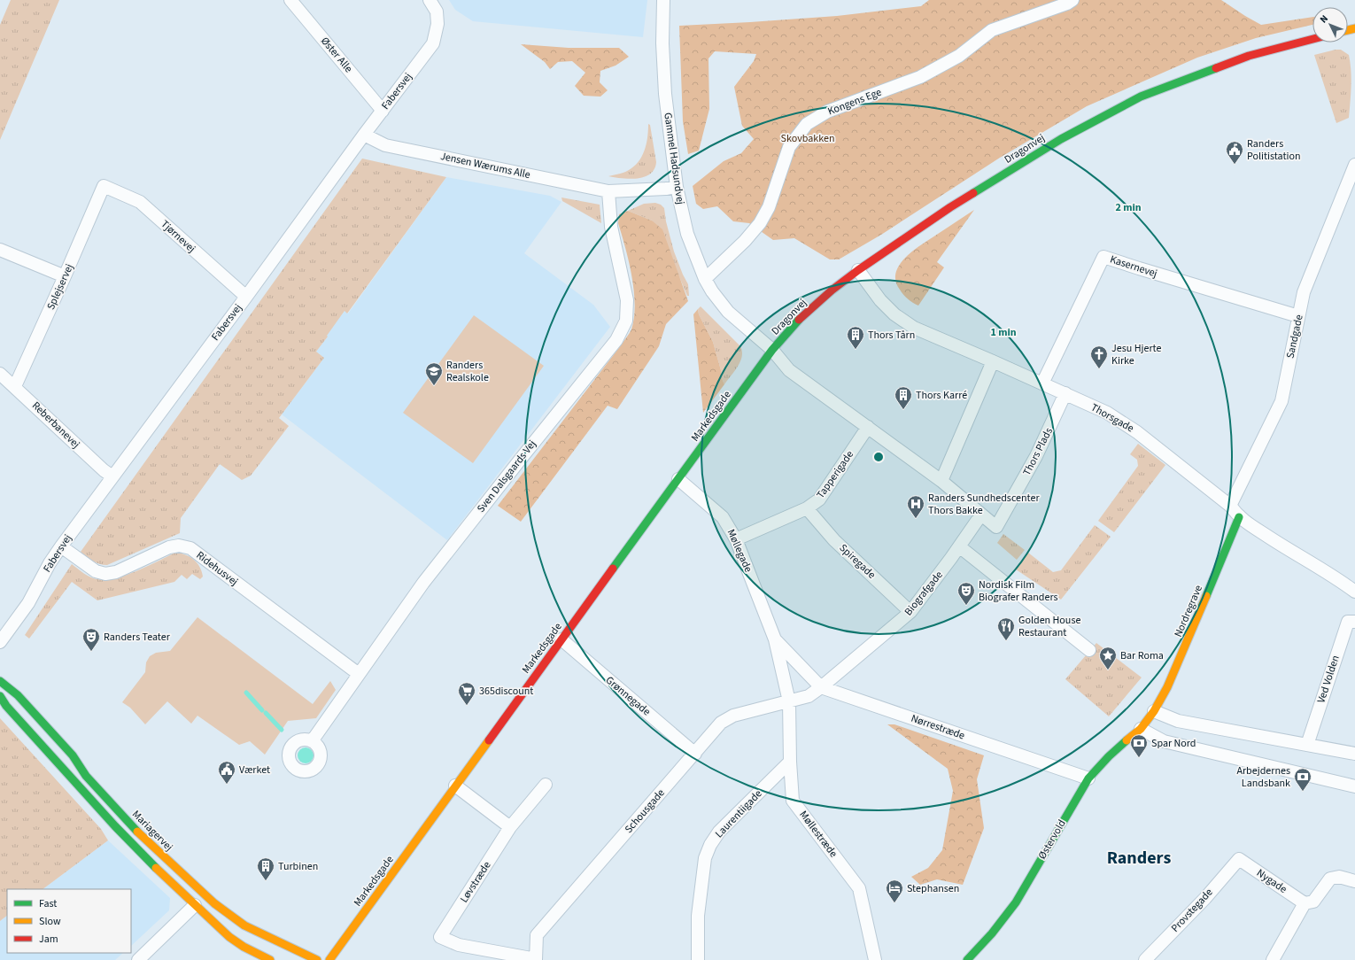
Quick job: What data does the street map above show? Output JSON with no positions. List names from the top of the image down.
{
  "streets": {
    "main road": [
      "Dragonvej",
      "Markedsgade",
      "Nordregrave",
      "Mariagervej",
      "Østervold"
    ],
    "street": [
      "Øster Alle",
      "Fabersvej",
      "Kongens Ege",
      "Gammel Hadsundvej",
      "Jensen Wærums Alle",
      "Tjørnevej",
      "Kasernevej",
      "Splejservej",
      "Sandgade",
      "Thorsgade",
      "Reberbanevej",
      "Thors Plads",
      "Tapperigade",
      "Sven Dalsgaards Vej",
      "Møllegade",
      "Spiregade",
      "Ridehusvej",
      "Biografgade",
      "Ved Volden",
      "Grønnegade",
      "Nørrestræde",
      "Schousgade",
      "Laurentiigade",
      "Møllestræde",
      "Nygade",
      "Løvstræde",
      "Provstegade"
    ]
  },
  "crossings": [
    ["Øster Alle", "Fabersvej"],
    ["Fabersvej", "Jensen Wærums Alle"],
    ["Fabersvej", "Tjørnevej"],
    ["Fabersvej", "Reberbanevej"],
    ["Fabersvej", "Ridehusvej"],
    ["Kongens Ege", "Gammel Hadsundvej"],
    ["Dragonvej", "Gammel Hadsundvej"],
    ["Dragonvej", "Markedsgade"],
    ["Dragonvej", "Thorsgade"],
    ["Gammel Hadsundvej", "Jensen Wærums Alle"],
    ["Gammel Hadsundvej", "Markedsgade"],
    ["Jensen Wærums Alle", "Sven Dalsgaards Vej"],
    ["Tjørnevej", "Splejservej"],
    ["Kasernevej", "Sandgade"],
    ["Kasernevej", "Thorsgade"],
    ["Splejservej", "Reberbanevej"],
    ["Sandgade", "Thorsgade"],
    ["Markedsgade", "Møllegade"],
    ["Markedsgade", "Grønnegade"],
    ["Thorsgade", "Thors Plads"],
    ["Thorsgade", "Nordregrave"],
    ["Thors Plads", "Biografgade"],
    ["Tapperigade", "Møllegade"],
    ["Tapperigade", "Spiregade"],
    ["Sven Dalsgaards Vej", "Ridehusvej"],
    ["Møllegade", "Biografgade"],
    ["Møllegade", "Nørrestræde"],
    ["Møllegade", "Schousgade"],
    ["Møllegade", "Møllestræde"],
    ["Spiregade", "Biografgade"],
    ["Biografgade", "Nørrestræde"],
    ["Nordregrave", "Østervold"],
    ["Grønnegade", "Schousgade"],
    ["Nørrestræde", "Østervold"],
    ["Schousgade", "Møllestræde"],
    ["Schousgade", "Løvstræde"],
    ["Laurentiigade", "Møllestræde"],
    ["Nygade", "Provstegade"]
  ],
  "districts": ["Randers"],
  "parks": ["Skovbakken"],
  "places": {
    "public building": ["Randers Politistation", "Værket"],
    "building": ["Thors Tårn", "Thors Karré", "Turbinen"],
    "church": ["Jesu Hjerte Kirke"],
    "school or university": ["Randers Realskole"],
    "hospital": ["Randers Sundhedscenter Thors Bakke"],
    "theatre": ["Nordisk Film Biografer Randers", "Randers Teater"],
    "restaurant": ["Golden House Restaurant"],
    "place": ["Bar Roma"],
    "supermarket": ["365discount"],
    "bank": ["Spar Nord", "Arbejdernes Landsbank"],
    "hotel": ["Stephansen"]
  },
  "legend": ["Fast", "Slow", "Jam"],
  "north": "top left",
  "rings": ["2 min", "1 min"]
}
